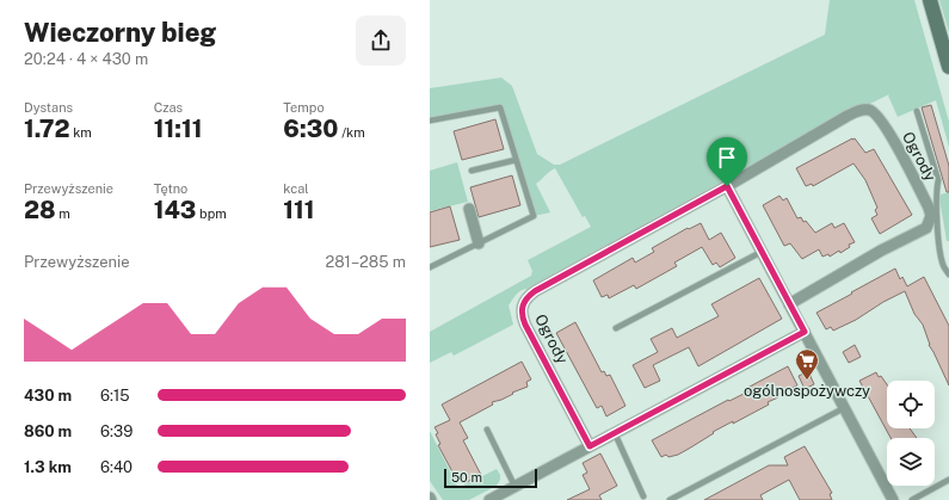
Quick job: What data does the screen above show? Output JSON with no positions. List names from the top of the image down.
{
  "streets": {
    "street": ["Ogrody"]
  },
  "places": {
    "supermarket": ["ogólnospożywczy"]
  },
  "scale_bar": "50 m",
  "page": {
    "heading": ["Wieczorny bieg", "20:24 · 4 × 430 m"],
    "stats": [
      ["Dystans", "1.72 km"],
      ["Czas", "11:11"],
      ["Tempo", "6:30 /km"],
      ["Przewyższenie", "28 m"],
      ["Tętno", "143 bpm"],
      ["kcal", "111"]
    ],
    "chart": ["Przewyższenie", "281–285 m"],
    "list": [
      {
        "name": "430 m",
        "note": "6:15"
      },
      {
        "name": "860 m",
        "note": "6:39"
      },
      {
        "name": "1.3 km",
        "note": "6:40"
      }
    ],
    "scale": "50 m"
  }
}
